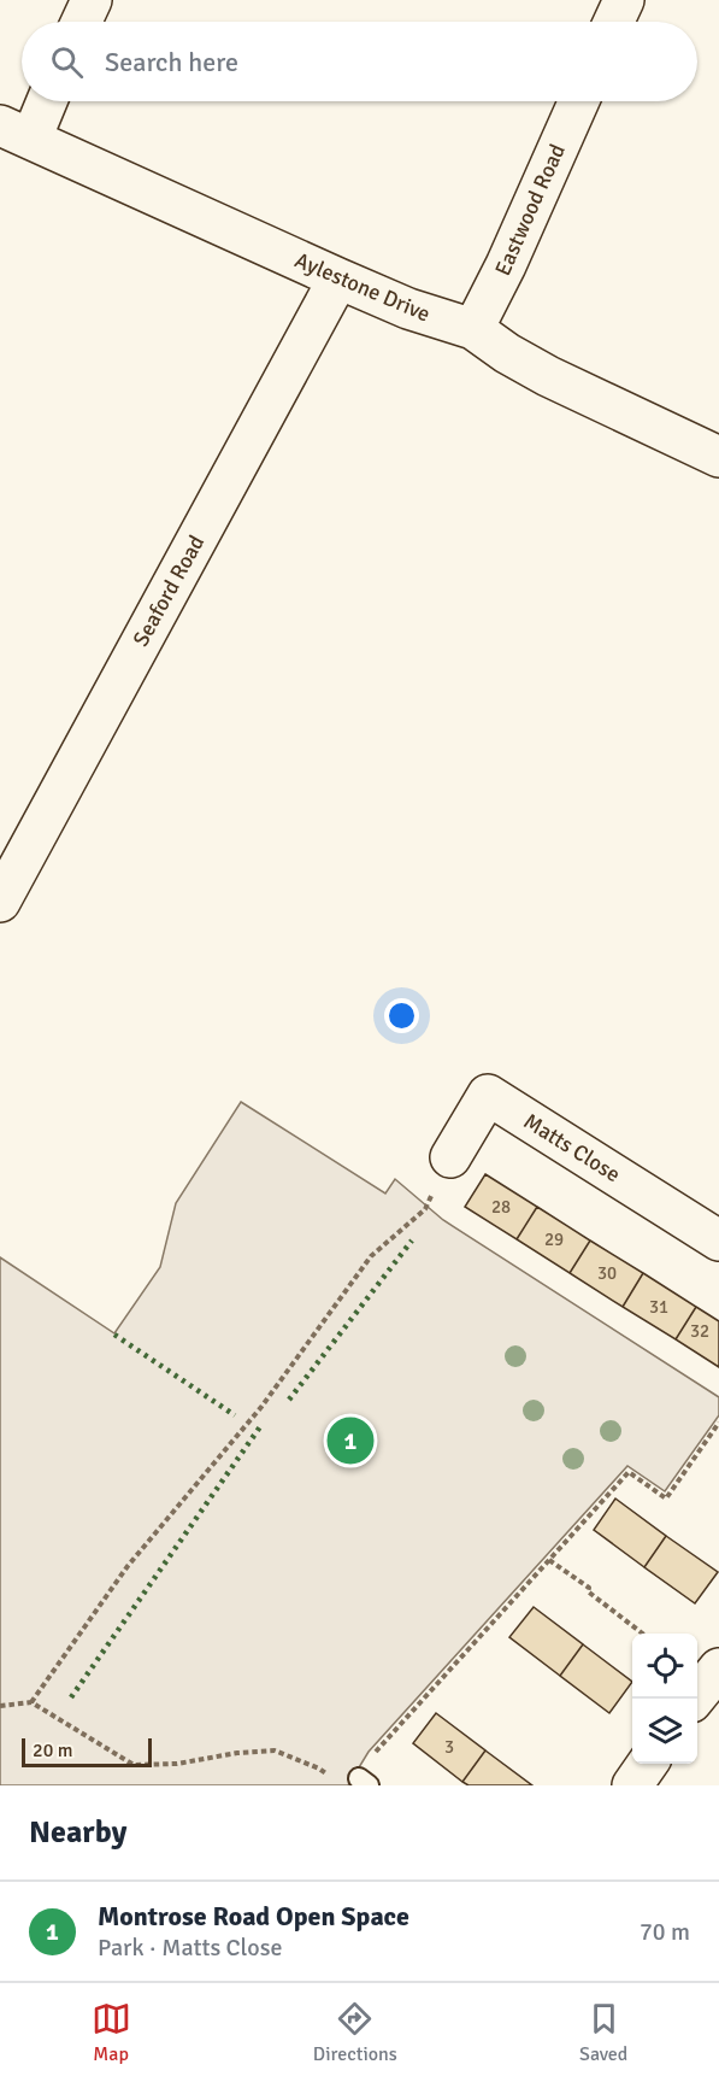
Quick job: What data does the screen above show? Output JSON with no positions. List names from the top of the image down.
{
  "streets": {
    "street": [
      "Eastwood Road",
      "Aylestone Drive",
      "Seaford Road",
      "Matts Close"
    ]
  },
  "crossings": [
    ["Eastwood Road", "Aylestone Drive"],
    ["Aylestone Drive", "Seaford Road"]
  ],
  "house_numbers": [
    "28",
    "29",
    "30",
    "31",
    "32",
    "3"
  ],
  "scale_bar": "20 m",
  "page": {
    "search": "Search here",
    "pins": "1",
    "scale": "20 m",
    "heading": "Nearby",
    "list": [
      {
        "mark": "1",
        "name": "Montrose Road Open Space",
        "note": "Park · Matts Close",
        "value": "70 m"
      }
    ],
    "nav": ["Map", "Directions", "Saved"]
  }
}
